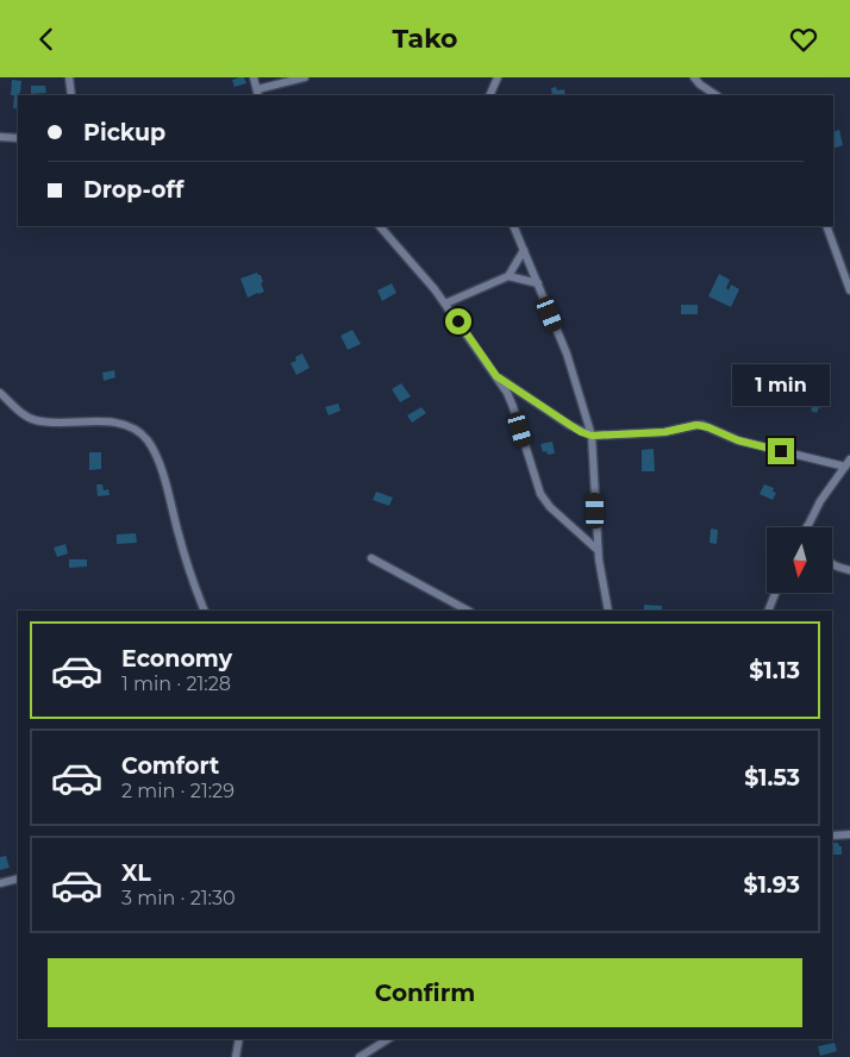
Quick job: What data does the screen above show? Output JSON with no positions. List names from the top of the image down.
{
  "north": "bottom",
  "page": {
    "header": "Tako",
    "banner": ["Pickup", "Drop-off"],
    "bubble": "1 min",
    "list": [
      {
        "name": "Economy",
        "note": "1 min · 21:28",
        "value": "$1.13"
      },
      {
        "name": "Comfort",
        "note": "2 min · 21:29",
        "value": "$1.53"
      },
      {
        "name": "XL",
        "note": "3 min · 21:30",
        "value": "$1.93"
      }
    ],
    "buttons": "Confirm"
  }
}
